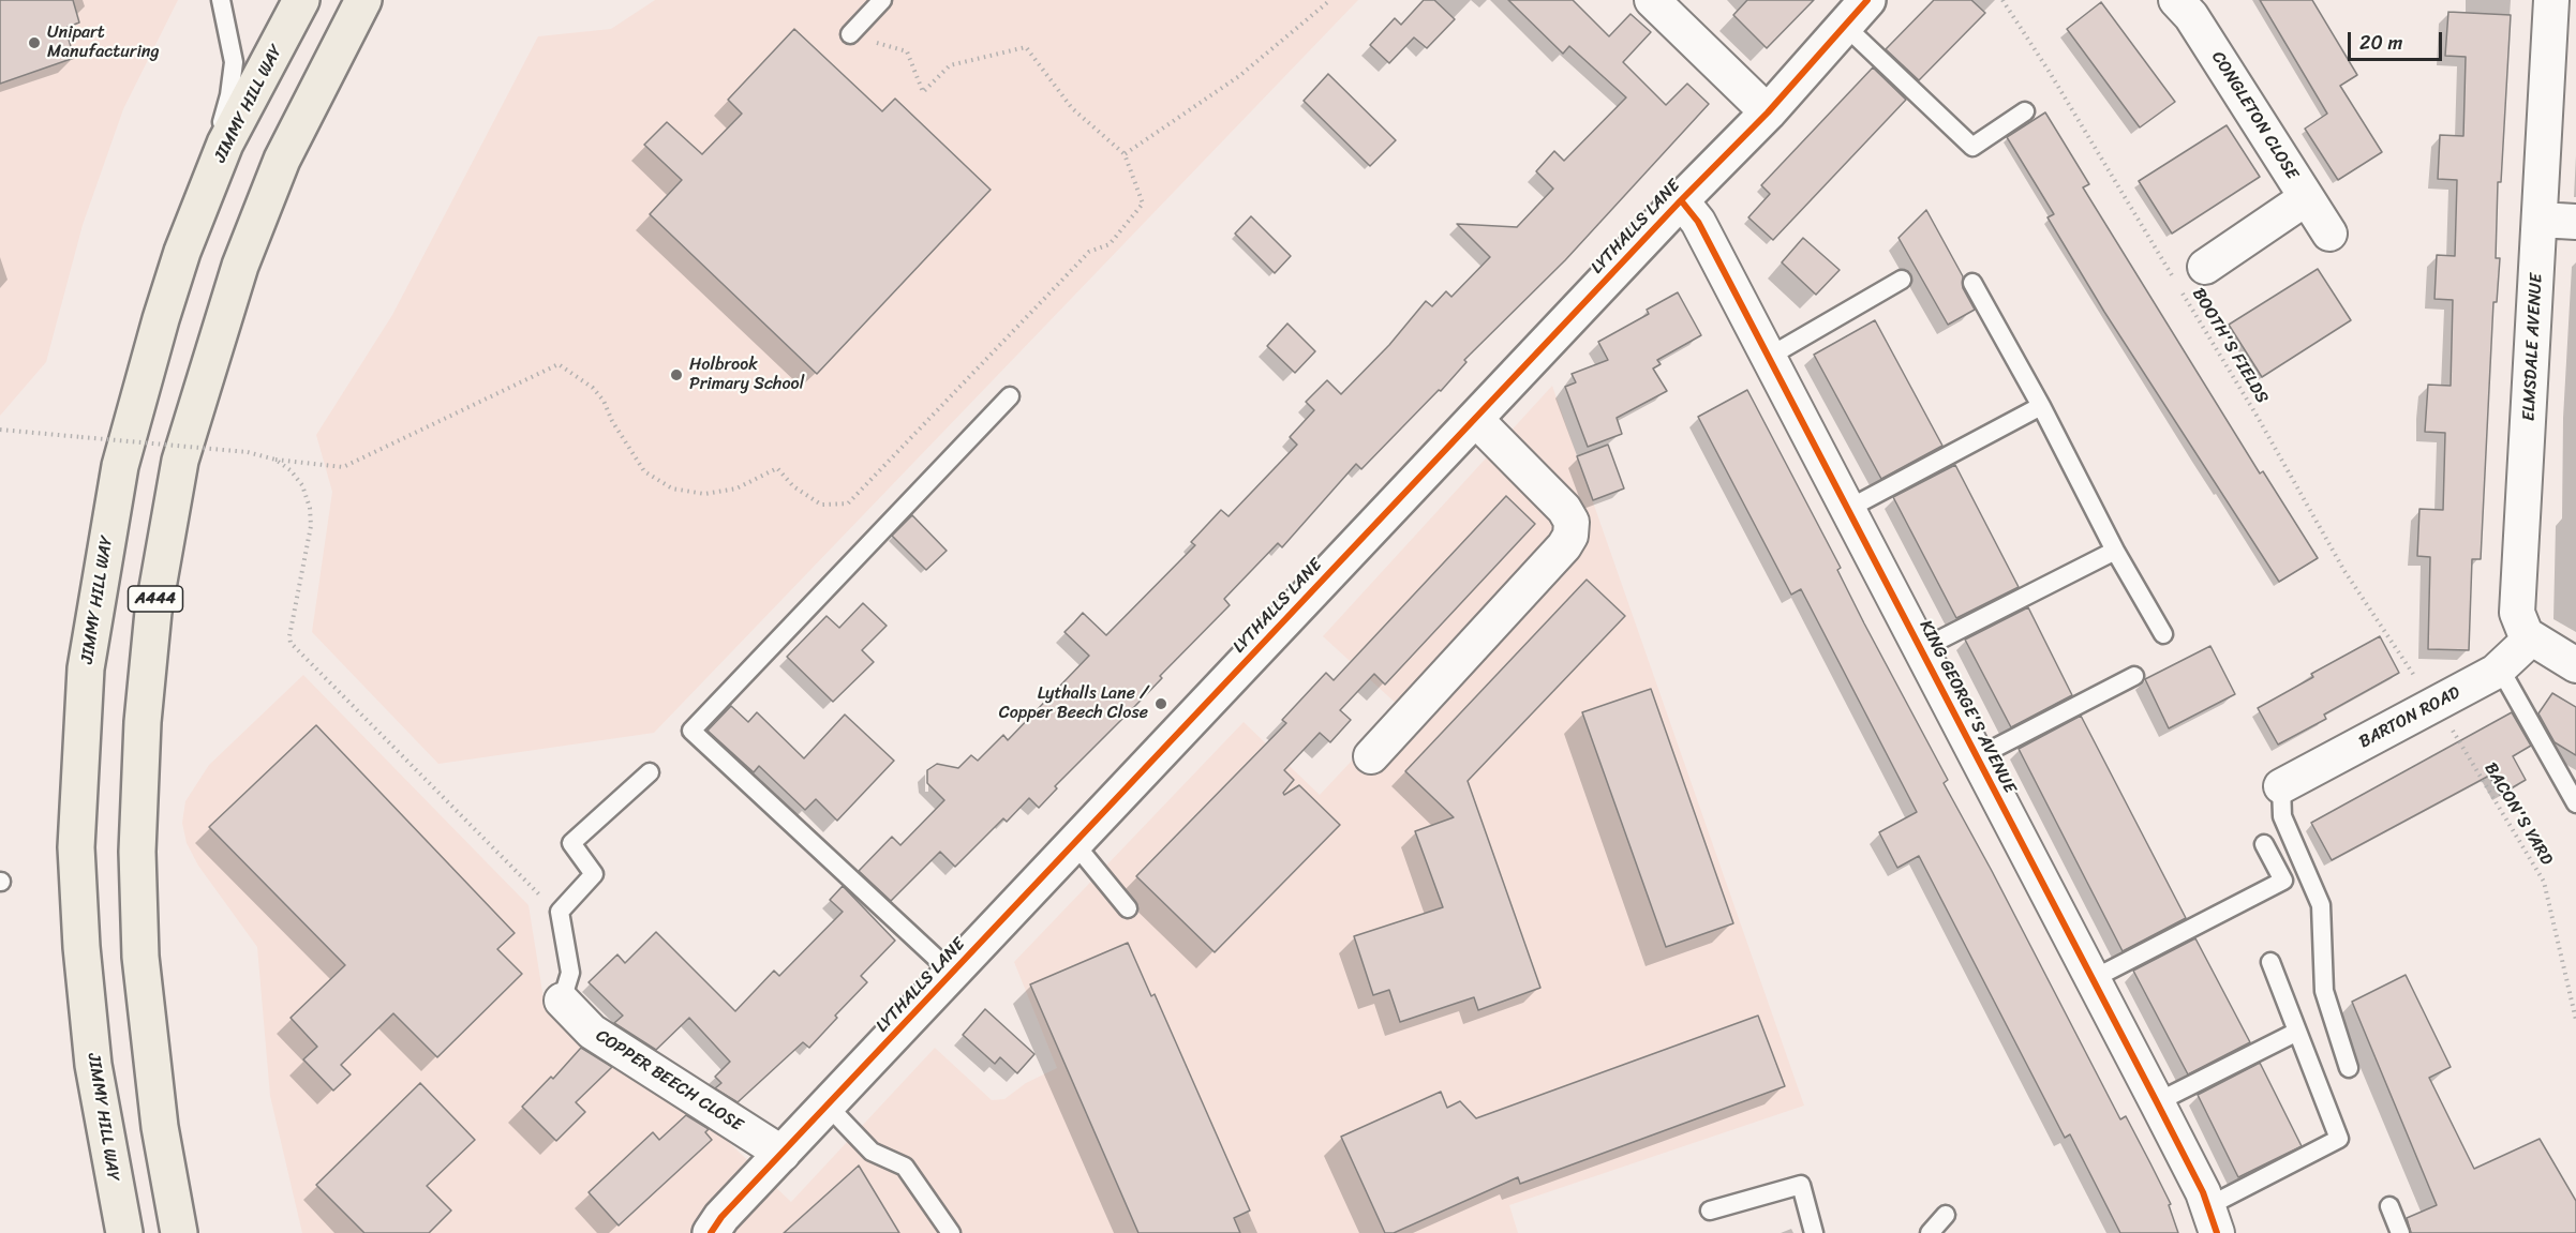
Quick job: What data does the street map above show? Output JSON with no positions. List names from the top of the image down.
{
  "streets": {
    "highway": ["JIMMY HILL WAY", "A444"],
    "street": [
      "CONGLETON CLOSE",
      "LYTHALLS LANE",
      "ELMSDALE AVENUE",
      "KING GEORGE'S AVENUE",
      "BARTON ROAD",
      "COPPER BEECH CLOSE"
    ],
    "path": ["BOOTH'S FIELDS", "BACON'S YARD"]
  },
  "crossings": [
    ["LYTHALLS LANE", "KING GEORGE'S AVENUE"],
    ["LYTHALLS LANE", "COPPER BEECH CLOSE"],
    ["BOOTH'S FIELDS", "BARTON ROAD"],
    ["BOOTH'S FIELDS", "BACON'S YARD"],
    ["ELMSDALE AVENUE", "BARTON ROAD"],
    ["BARTON ROAD", "BACON'S YARD"]
  ],
  "places": ["Unipart Manufacturing", "Holbrook Primary School", "Lythalls Lane / Copper Beech Close"],
  "scale_bar": "20 m"
}
